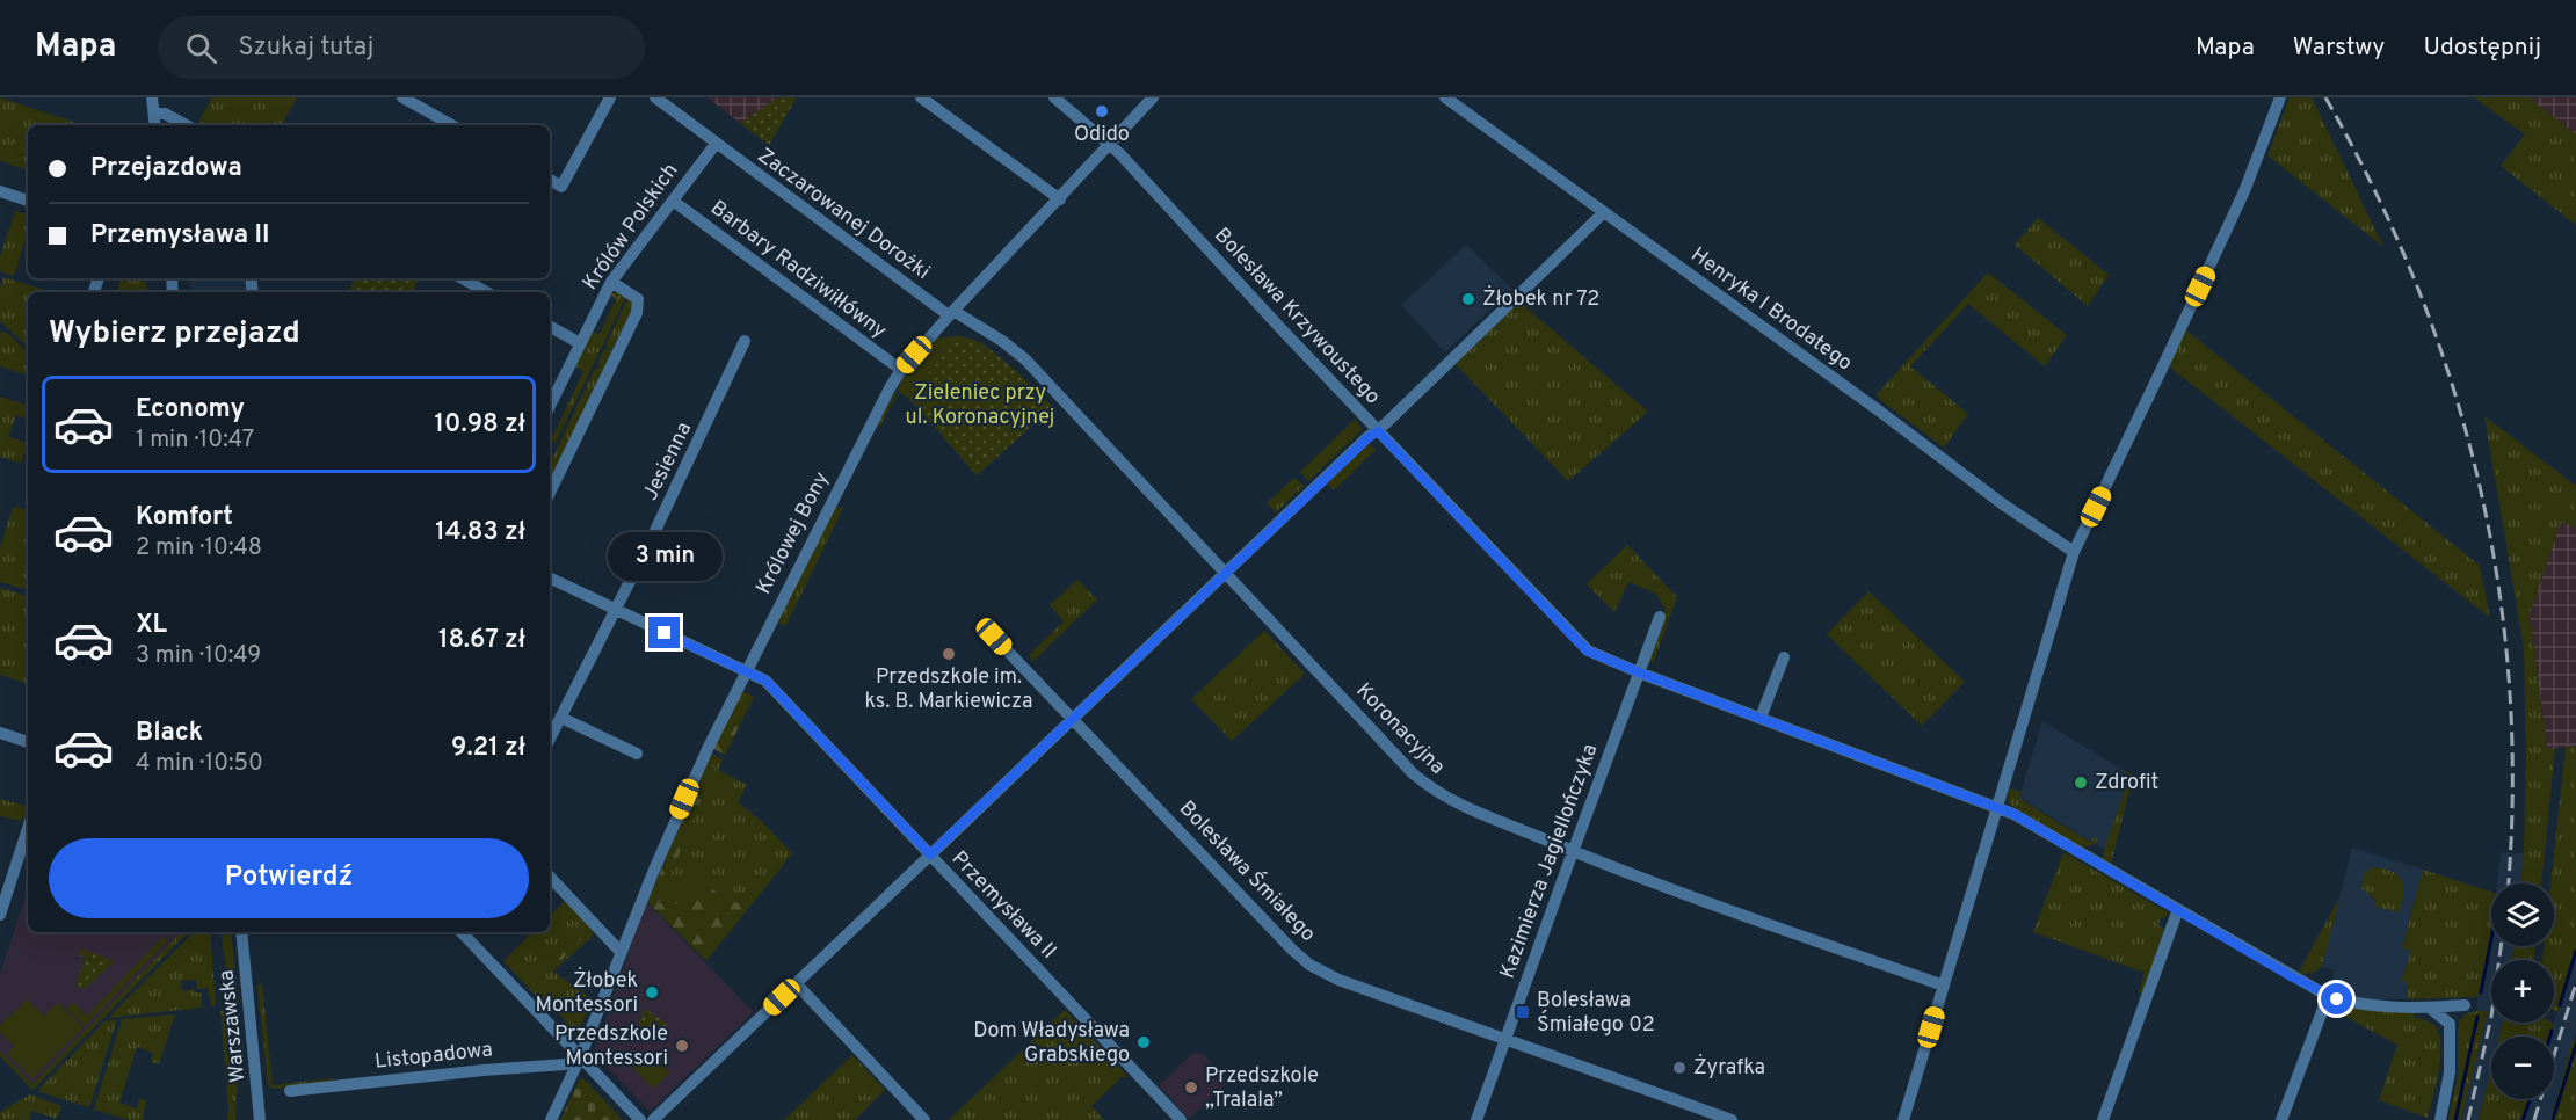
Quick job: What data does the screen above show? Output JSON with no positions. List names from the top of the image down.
{
  "streets": {
    "street": [
      "Zaczarowanej Dorożki",
      "Królów Polskich",
      "Barbary Radziwiłłówny",
      "Henryka I Brodatego",
      "Bolesława Krzywoustego",
      "Jesienna",
      "Królowej Bony",
      "Koronacyjna",
      "Kazimierza Jagiellończyka",
      "Bolesława Śmiałego",
      "Przemysława II",
      "Warszawska",
      "Listopadowa"
    ]
  },
  "crossings": [
    ["Zaczarowanej Dorożki", "Królów Polskich"],
    ["Zaczarowanej Dorożki", "Królowej Bony"],
    ["Zaczarowanej Dorożki", "Koronacyjna"],
    ["Królów Polskich", "Barbary Radziwiłłówny"],
    ["Barbary Radziwiłłówny", "Królowej Bony"],
    ["Bolesława Krzywoustego", "Królowej Bony"],
    ["Bolesława Krzywoustego", "Kazimierza Jagiellończyka"],
    ["Jesienna", "Przemysława II"],
    ["Królowej Bony", "Koronacyjna"],
    ["Królowej Bony", "Przemysława II"],
    ["Królowej Bony", "Listopadowa"],
    ["Koronacyjna", "Kazimierza Jagiellończyka"],
    ["Kazimierza Jagiellończyka", "Bolesława Śmiałego"]
  ],
  "parks": ["Zieleniec przy ul. Koronacyjnej"],
  "places": {
    "other": [
      "Odido",
      "Żłobek nr 72",
      "Przedszkole im. ks. B. Markiewicza",
      "Zdrofit",
      "Żłobek Montessori",
      "Dom Władysława Grabskiego",
      "Przedszkole Montessori",
      "Żyrafka",
      "Przedszkole „Tralala”"
    ],
    "transit": ["Bolesława Śmiałego 02"]
  },
  "page": {
    "header": "Mapa",
    "search": "Szukaj tutaj",
    "nav": ["Mapa", "Warstwy", "Udostępnij"],
    "banner": ["Przejazdowa", "Przemysława II"],
    "heading": "Wybierz przejazd",
    "list": [
      {
        "name": "Economy",
        "note": "1 min · 10:47",
        "value": "10.98 zł"
      },
      {
        "name": "Komfort",
        "note": "2 min · 10:48",
        "value": "14.83 zł"
      },
      {
        "name": "XL",
        "note": "3 min · 10:49",
        "value": "18.67 zł"
      },
      {
        "name": "Black",
        "note": "4 min · 10:50",
        "value": "9.21 zł"
      }
    ],
    "bubble": "3 min",
    "buttons": "Potwierdź",
    "map_buttons": ["+", "−"]
  }
}
